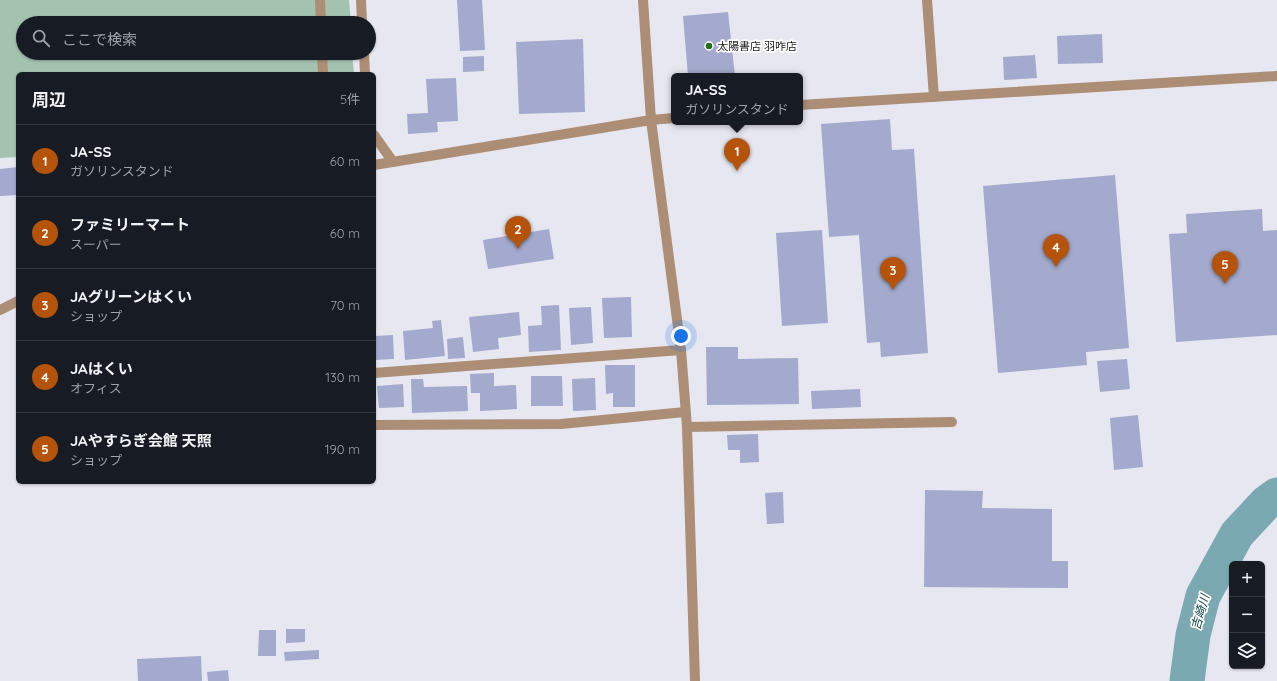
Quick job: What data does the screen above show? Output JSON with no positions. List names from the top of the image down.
{
  "water": ["吉崎川"],
  "places": ["太陽書店 羽咋店"],
  "page": {
    "search": "ここで検索",
    "heading": ["周辺", "5件"],
    "popup": ["JA-SS", "ガソリンスタンド"],
    "list": [
      {
        "mark": "1",
        "name": "JA-SS",
        "note": "ガソリンスタンド",
        "value": "60 m"
      },
      {
        "mark": "2",
        "name": "ファミリーマート",
        "note": "スーパー",
        "value": "60 m"
      },
      {
        "mark": "3",
        "name": "JAグリーンはくい",
        "note": "ショップ",
        "value": "70 m"
      },
      {
        "mark": "4",
        "name": "JAはくい",
        "note": "オフィス",
        "value": "130 m"
      },
      {
        "mark": "5",
        "name": "JAやすらぎ会館 天照",
        "note": "ショップ",
        "value": "190 m"
      }
    ],
    "pins": [
      "1",
      "2",
      "4",
      "5",
      "3"
    ],
    "map_buttons": ["+", "−"]
  }
}
